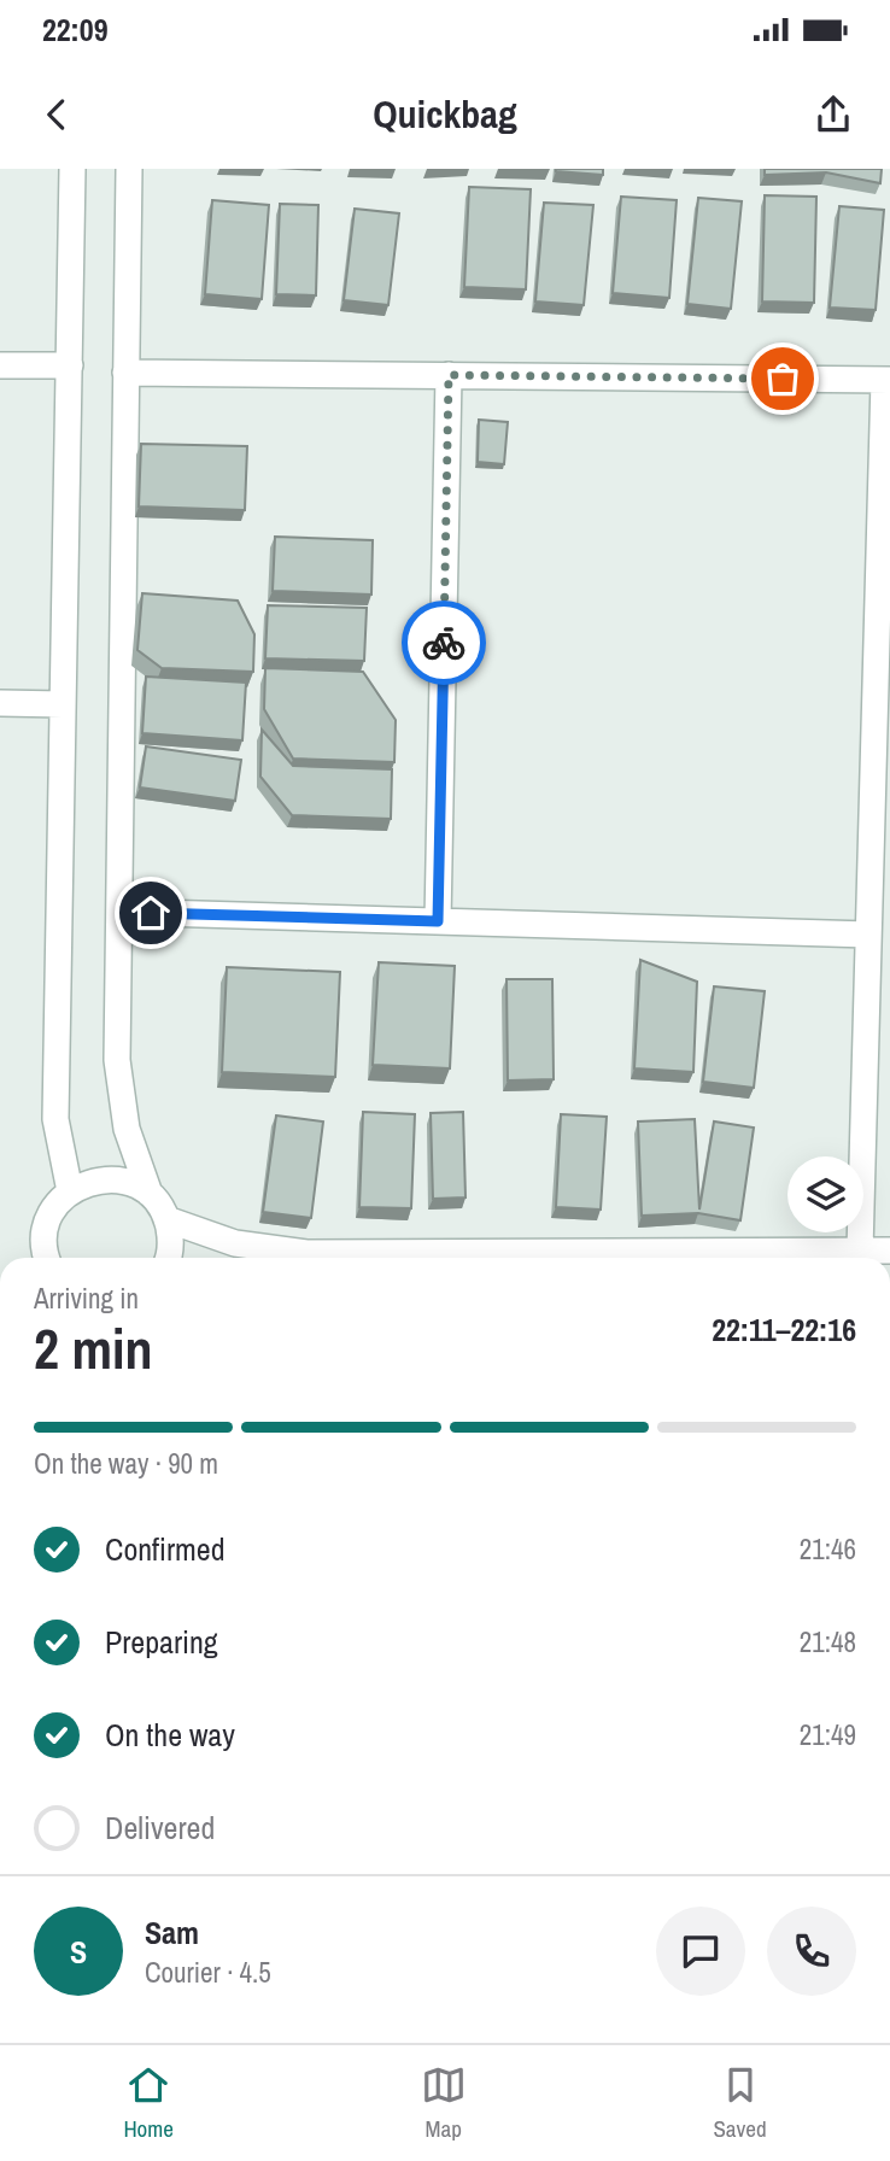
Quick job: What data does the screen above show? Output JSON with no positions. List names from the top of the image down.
{
  "page": {
    "status": "22:09",
    "header": "Quickbag",
    "heading": ["2 min", "Arriving in", "22:11–22:16"],
    "panel": ["Sam", "Courier · 4.5"],
    "bar": "On the way · 90 m",
    "list": [
      ["Confirmed", "21:46"],
      ["Preparing", "21:48"],
      ["On the way", "21:49"],
      "Delivered"
    ],
    "round": "S",
    "tabs": ["Home", "Map", "Saved"]
  }
}
